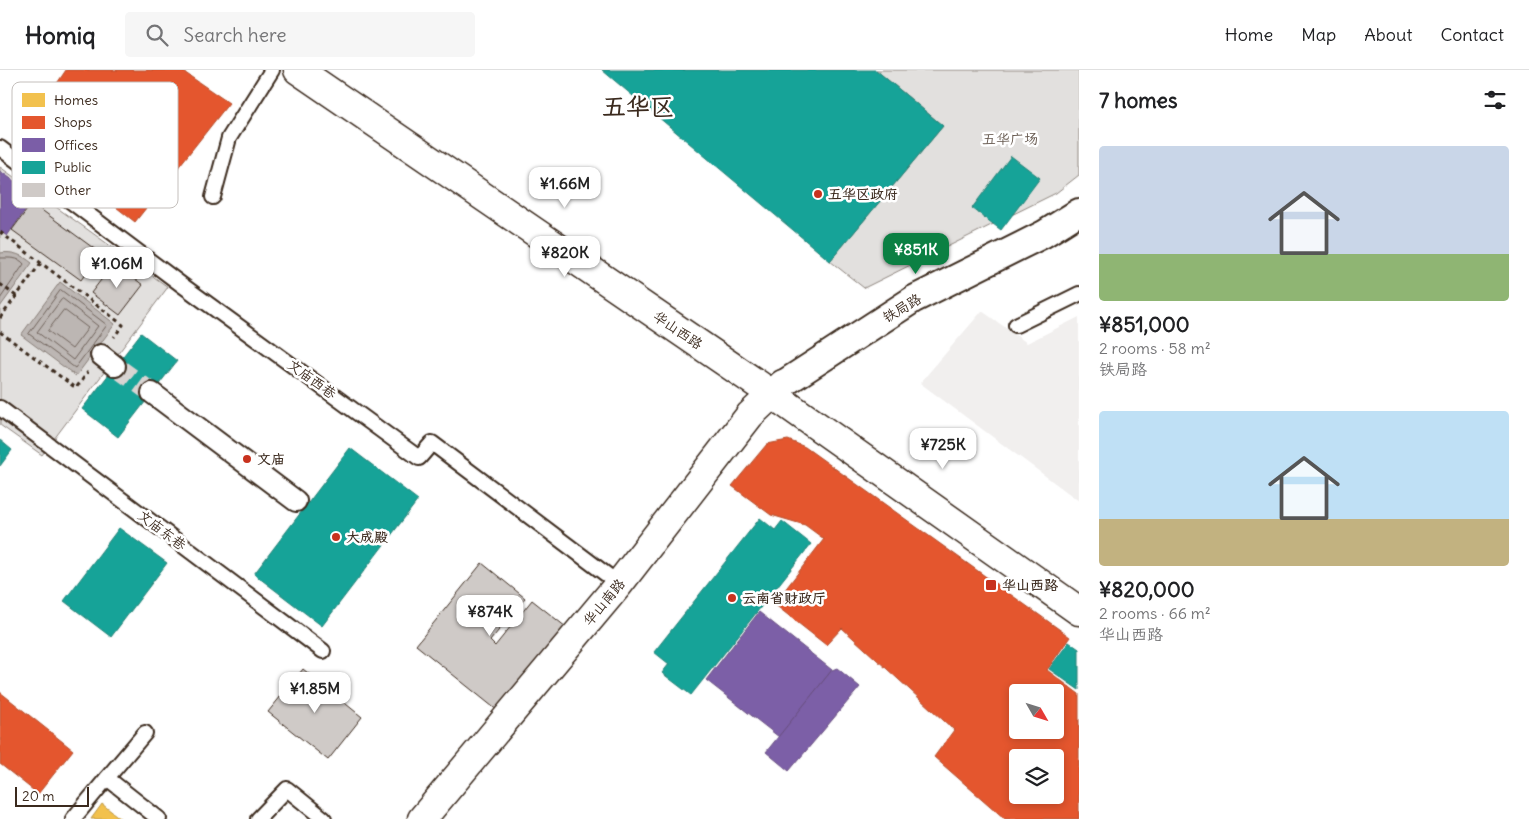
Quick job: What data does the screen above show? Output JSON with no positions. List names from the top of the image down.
{
  "streets": {
    "main road": ["华山西路", "华山南路"],
    "street": ["铁局路"],
    "lane": ["文庙西巷", "文庙东巷"]
  },
  "crossings": [
    ["铁局路", "华山西路"],
    ["铁局路", "华山南路"],
    ["华山西路", "华山南路"],
    ["文庙西巷", "华山南路"]
  ],
  "districts": ["五华区"],
  "parks": ["五华广场"],
  "places": {
    "other": [
      "五华区政府",
      "文庙",
      "大成殿",
      "云南省财政厅"
    ],
    "transit": ["华山西路"]
  },
  "legend": [
    "Homes",
    "Shops",
    "Offices",
    "Public",
    "Other"
  ],
  "scale_bar": "20 m",
  "north": "bottom right",
  "page": {
    "header": "Homiq",
    "search": "Search here",
    "nav": [
      "Home",
      "Map",
      "About",
      "Contact"
    ],
    "heading": "7 homes",
    "list": [
      {
        "name": "¥851,000",
        "note": "2 rooms · 58 m² · 铁局路"
      },
      {
        "name": "¥820,000",
        "note": "2 rooms · 66 m² · 华山西路"
      }
    ],
    "price": [
      "¥1.66M",
      "¥851K",
      "¥820K",
      "¥1.06M",
      "¥725K",
      "¥874K",
      "¥1.85M"
    ],
    "scale": "20 m"
  }
}
